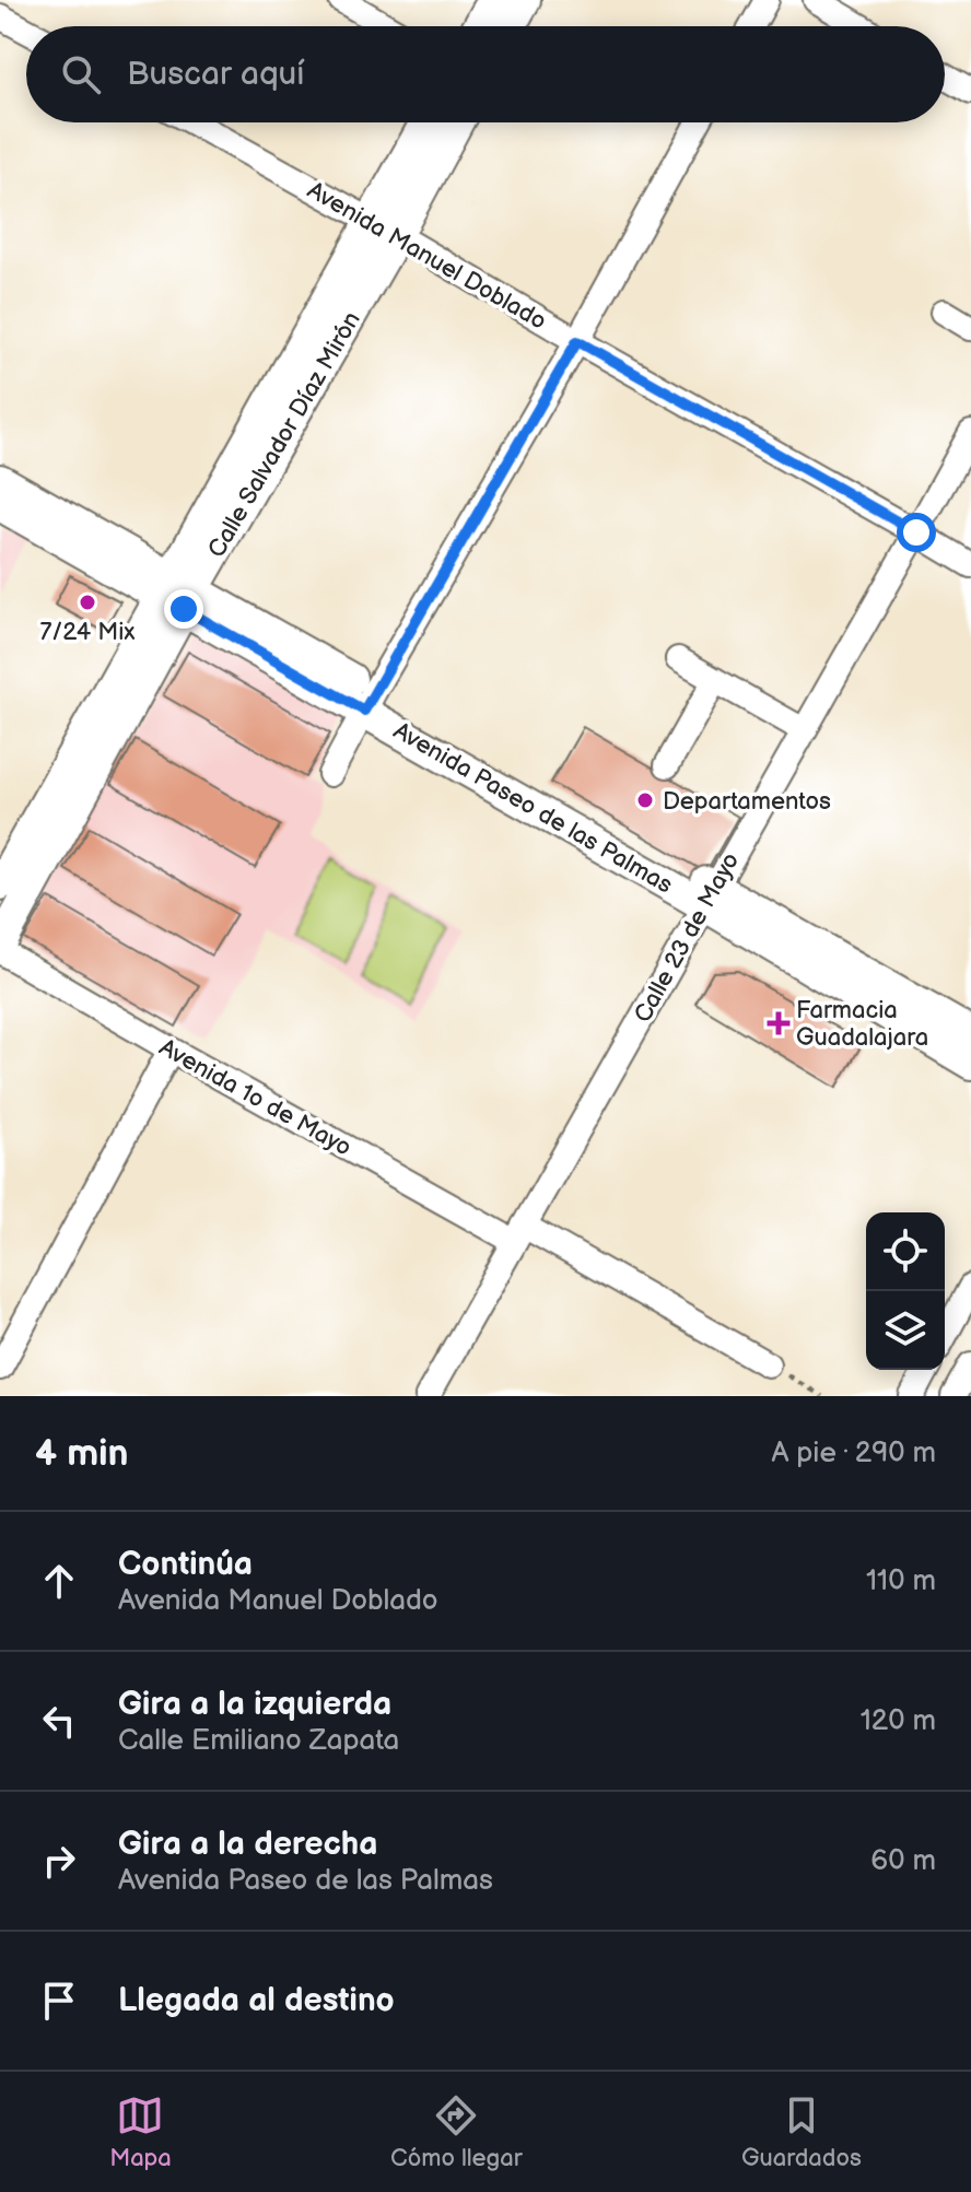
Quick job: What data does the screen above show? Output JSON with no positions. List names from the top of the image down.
{
  "streets": {
    "street": [
      "Avenida Manuel Doblado",
      "Calle Salvador Díaz Mirón",
      "Avenida Paseo de las Palmas",
      "Calle 23 de Mayo",
      "Avenida 1o de Mayo"
    ]
  },
  "crossings": [
    ["Avenida Manuel Doblado", "Calle Salvador Díaz Mirón"],
    ["Avenida Manuel Doblado", "Calle 23 de Mayo"],
    ["Calle Salvador Díaz Mirón", "Avenida Paseo de las Palmas"],
    ["Calle Salvador Díaz Mirón", "Avenida 1o de Mayo"],
    ["Avenida Paseo de las Palmas", "Calle 23 de Mayo"],
    ["Calle 23 de Mayo", "Avenida 1o de Mayo"]
  ],
  "places": {
    "other": ["7/24 Mix", "Departamentos"],
    "health": ["Farmacia Guadalajara"]
  },
  "page": {
    "search": "Buscar aquí",
    "heading": ["4 min", "A pie · 290 m"],
    "list": [
      ["Continúa", "Avenida Manuel Doblado", "110 m"],
      ["Gira a la izquierda", "Calle Emiliano Zapata", "120 m"],
      ["Gira a la derecha", "Avenida Paseo de las Palmas", "60 m"],
      "Llegada al destino"
    ],
    "nav": ["Mapa", "Cómo llegar", "Guardados"]
  }
}
